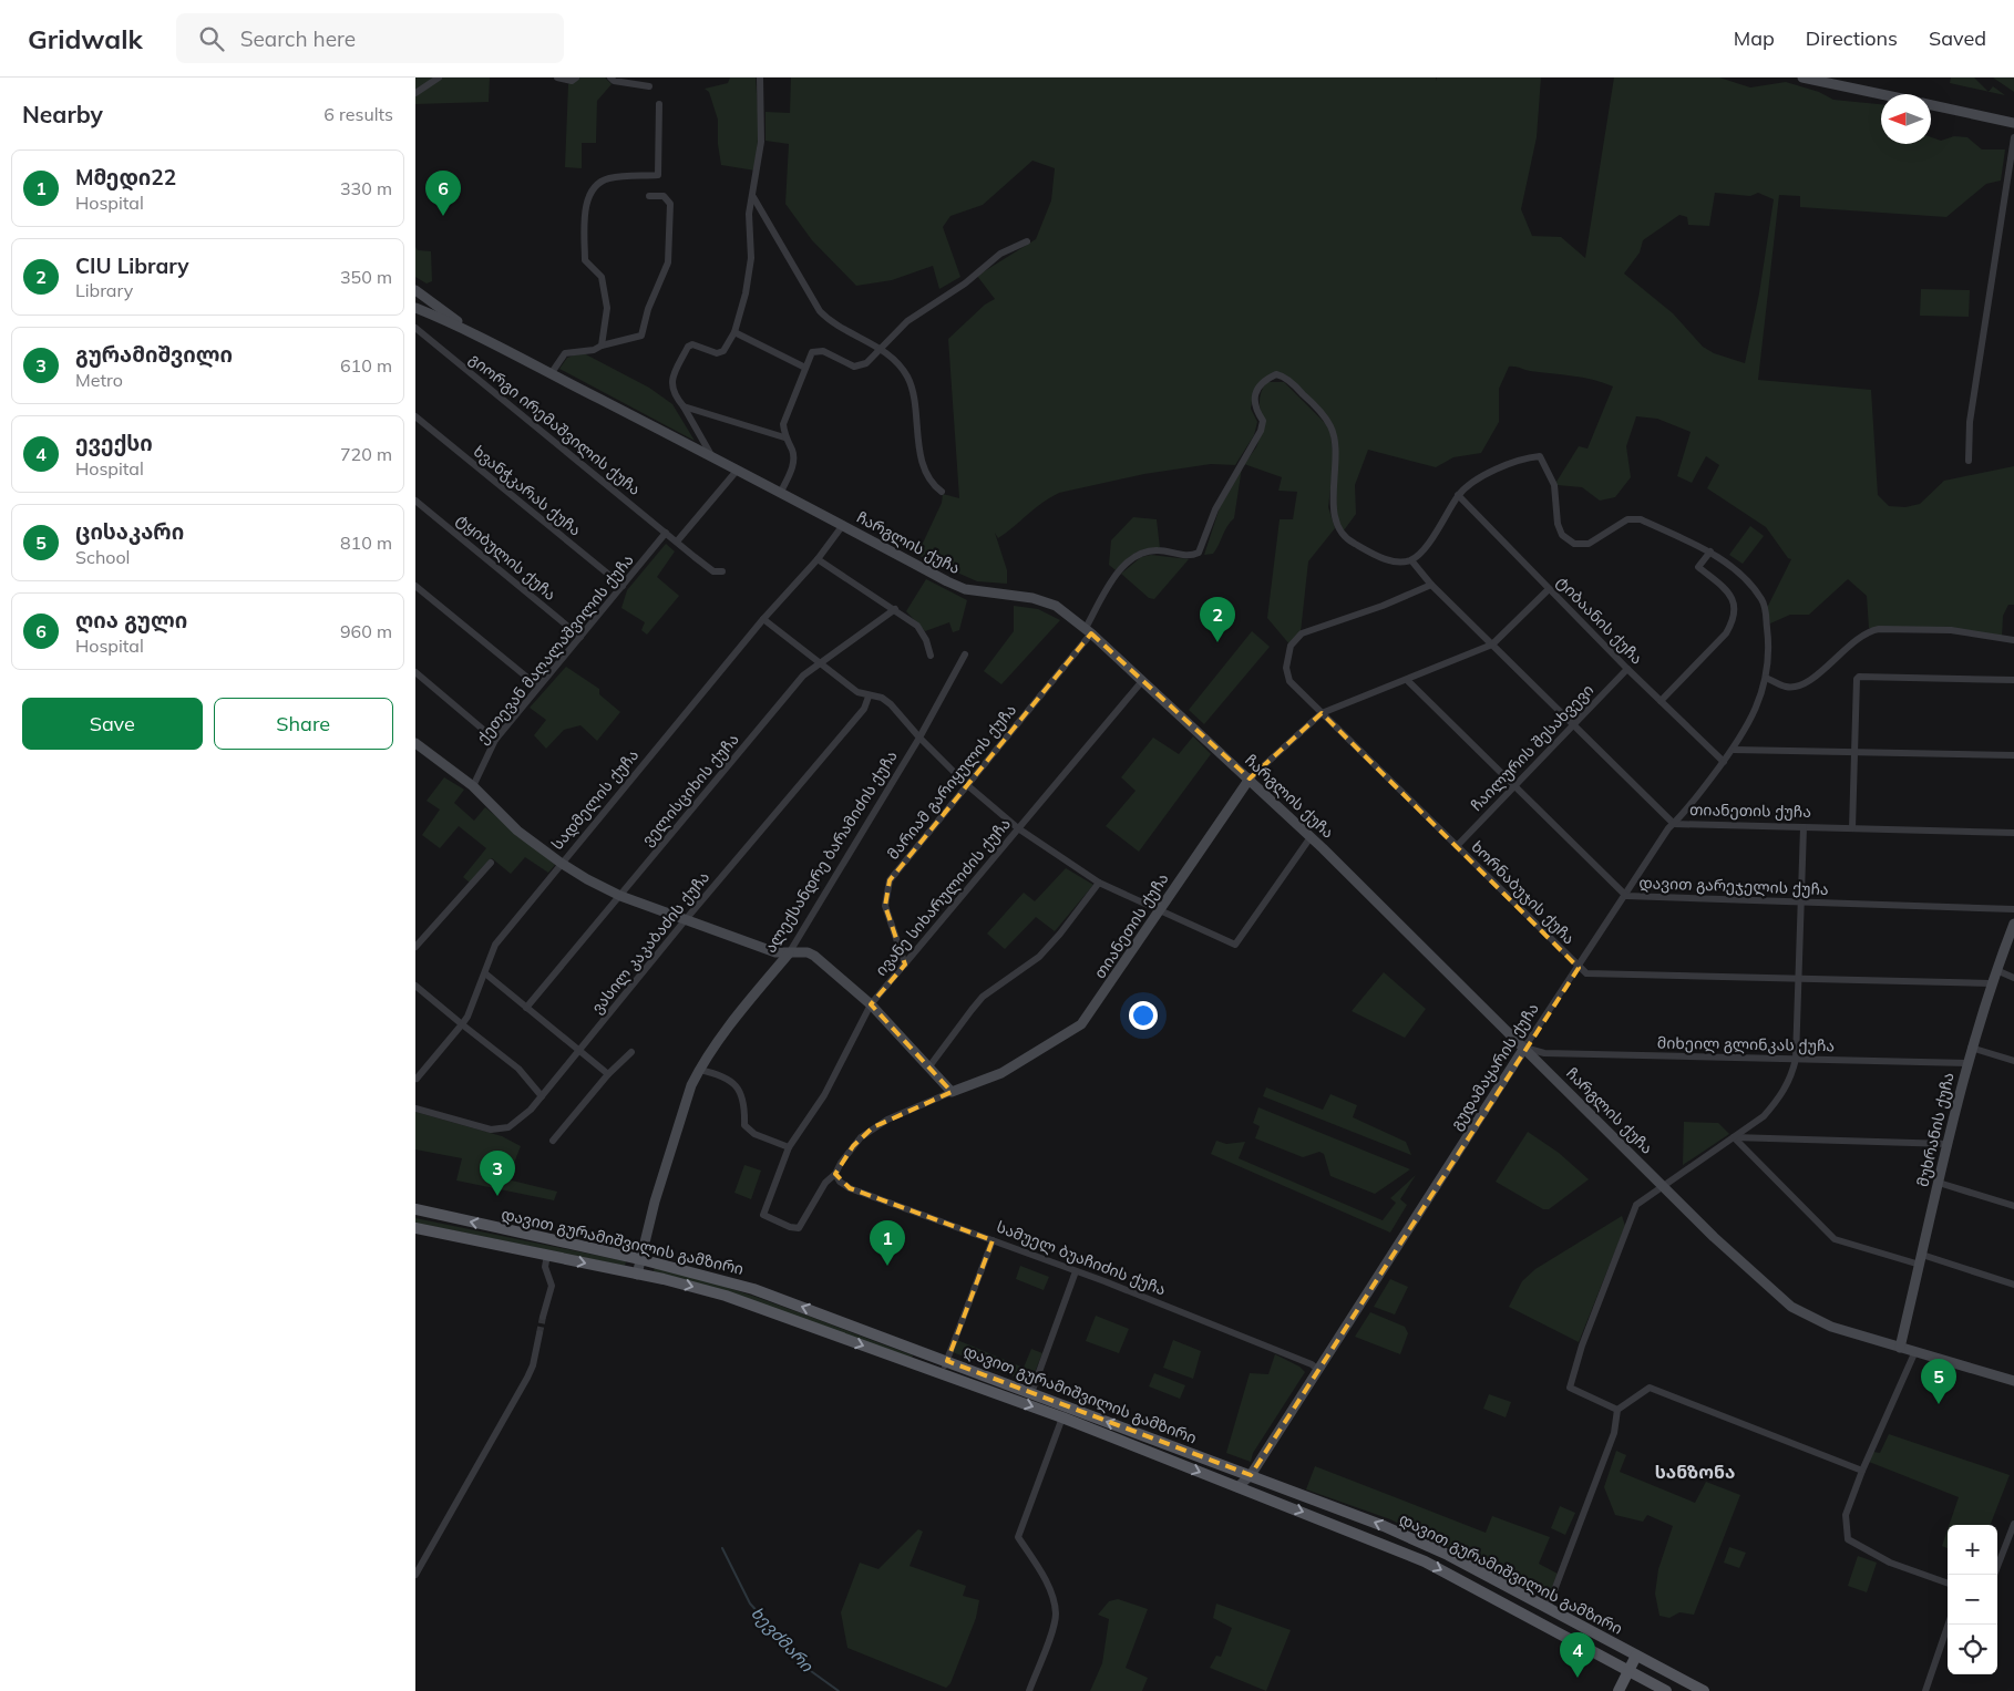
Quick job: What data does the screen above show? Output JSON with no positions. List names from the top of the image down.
{
  "streets": {
    "main road": ["დავით გურამიშვილის გამზირი"],
    "street": [
      "გიორგი ირემაშვილის ქუჩა",
      "ხვანჭკარას ქუჩა",
      "ჩარგლის ქუჩა",
      "ტყიბულის ქუჩა",
      "ტიბაანის ქუჩა",
      "ქეთევან მაღალაშვილის ქუჩა",
      "ჩაილურის შესახვევი",
      "მარიამ გარიყულის ქუჩა",
      "ველისციხის ქუჩა",
      "სადმელის ქუჩა",
      "თიანეთის ქუჩა",
      "ალექსანდრე ბარამიძის ქუჩა",
      "დავით გარეჯელის ქუჩა",
      "ხორნაბუჯის ქუჩა",
      "ივანე სიხარულიძის ქუჩა",
      "ვასილ კაკაბაძის ქუჩა",
      "მიხეილ გლინკას ქუჩა",
      "გუდამაყარის ქუჩა",
      "მუხრანის ქუჩა",
      "სამუელ ბუაჩიძის ქუჩა"
    ]
  },
  "crossings": [
    ["გიორგი ირემაშვილის ქუჩა", "ქეთევან მაღალაშვილის ქუჩა"],
    ["ხვანჭკარას ქუჩა", "ქეთევან მაღალაშვილის ქუჩა"],
    ["ჩარგლის ქუჩა", "მარიამ გარიყულის ქუჩა"],
    ["ჩარგლის ქუჩა", "სადმელის ქუჩა"],
    ["ჩარგლის ქუჩა", "თიანეთის ქუჩა"],
    ["ჩარგლის ქუჩა", "ივანე სიხარულიძის ქუჩა"],
    ["ჩარგლის ქუჩა", "მიხეილ გლინკას ქუჩა"],
    ["ჩარგლის ქუჩა", "გუდამაყარის ქუჩა"],
    ["ჩარგლის ქუჩა", "მუხრანის ქუჩა"],
    ["ტყიბულის ქუჩა", "ქეთევან მაღალაშვილის ქუჩა"],
    ["ტიბაანის ქუჩა", "ჩაილურის შესახვევი"],
    ["ტიბაანის ქუჩა", "თიანეთის ქუჩა"],
    ["ტიბაანის ქუჩა", "გუდამაყარის ქუჩა"],
    ["ჩაილურის შესახვევი", "თიანეთის ქუჩა"],
    ["ჩაილურის შესახვევი", "დავით გარეჯელის ქუჩა"],
    ["ჩაილურის შესახვევი", "ხორნაბუჯის ქუჩა"],
    ["მარიამ გარიყულის ქუჩა", "თიანეთის ქუჩა"],
    ["მარიამ გარიყულის ქუჩა", "ივანე სიხარულიძის ქუჩა"],
    ["თიანეთის ქუჩა", "დავით გარეჯელის ქუჩა"],
    ["თიანეთის ქუჩა", "ხორნაბუჯის ქუჩა"],
    ["თიანეთის ქუჩა", "ივანე სიხარულიძის ქუჩა"],
    ["თიანეთის ქუჩა", "გუდამაყარის ქუჩა"],
    ["თიანეთის ქუჩა", "სამუელ ბუაჩიძის ქუჩა"],
    ["ალექსანდრე ბარამიძის ქუჩა", "დავით გურამიშვილის გამზირი"],
    ["დავით გარეჯელის ქუჩა", "გუდამაყარის ქუჩა"],
    ["ხორნაბუჯის ქუჩა", "გუდამაყარის ქუჩა"],
    ["მიხეილ გლინკას ქუჩა", "გუდამაყარის ქუჩა"],
    ["მიხეილ გლინკას ქუჩა", "მუხრანის ქუჩა"],
    ["გუდამაყარის ქუჩა", "დავით გურამიშვილის გამზირი"],
    ["გუდამაყარის ქუჩა", "სამუელ ბუაჩიძის ქუჩა"]
  ],
  "districts": ["სანზონა"],
  "water": ["ხევძმარი"],
  "north": "left",
  "page": {
    "header": "Gridwalk",
    "search": "Search here",
    "nav": ["Map", "Directions", "Saved"],
    "heading": ["Nearby", "6 results"],
    "list": [
      {
        "mark": "1",
        "name": "Mმედი22",
        "note": "Hospital",
        "value": "330 m"
      },
      {
        "mark": "2",
        "name": "CIU Library",
        "note": "Library",
        "value": "350 m"
      },
      {
        "mark": "3",
        "name": "გურამიშვილი",
        "note": "Metro",
        "value": "610 m"
      },
      {
        "mark": "4",
        "name": "ევექსი",
        "note": "Hospital",
        "value": "720 m"
      },
      {
        "mark": "5",
        "name": "ცისაკარი",
        "note": "School",
        "value": "810 m"
      },
      {
        "mark": "6",
        "name": "ღია გული",
        "note": "Hospital",
        "value": "960 m"
      }
    ],
    "pins": [
      "6",
      "2",
      "3",
      "1",
      "5",
      "4"
    ],
    "buttons": ["Save", "Share"],
    "map_buttons": ["+", "−"]
  }
}
